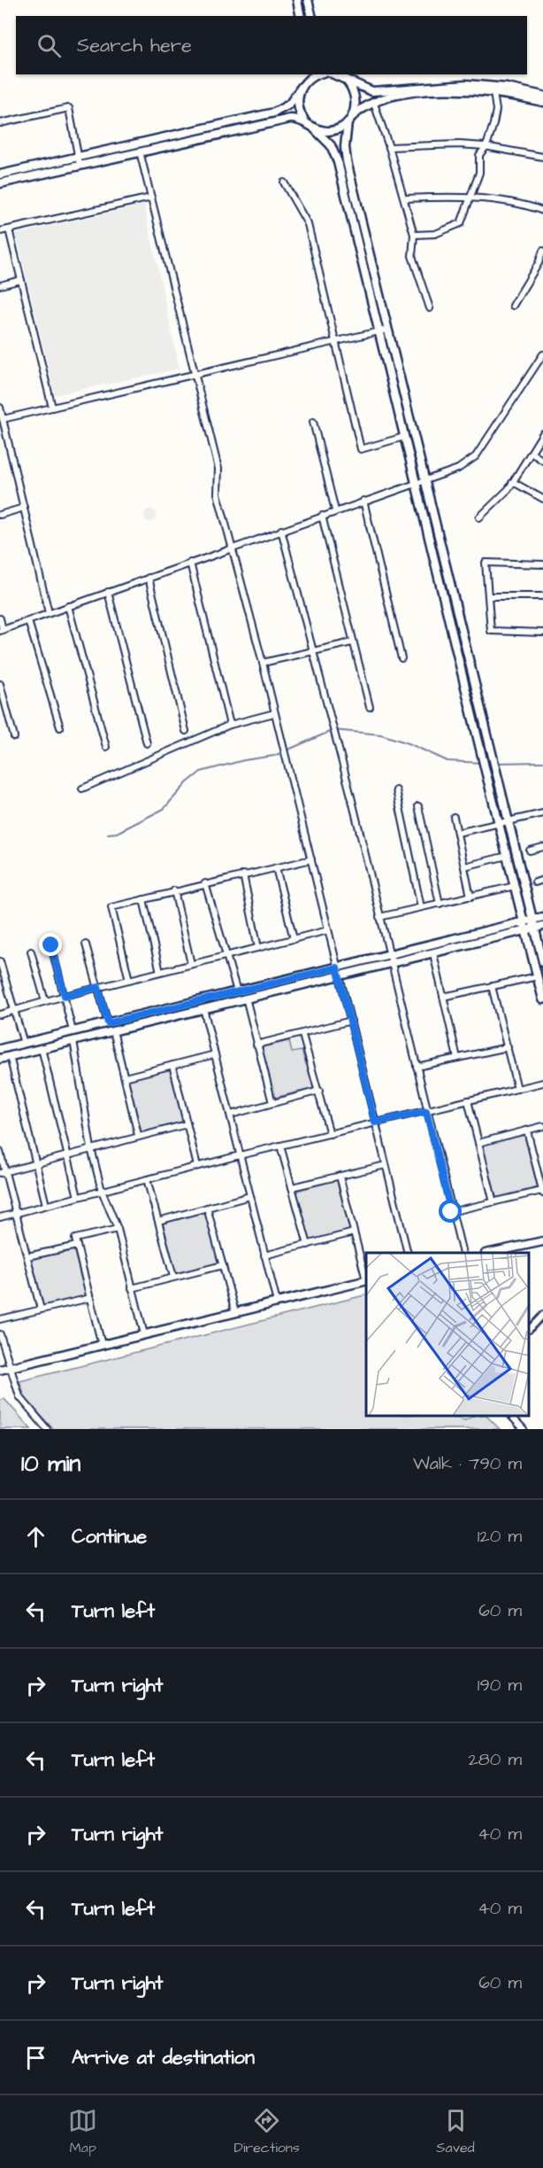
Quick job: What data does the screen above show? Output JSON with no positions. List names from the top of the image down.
{
  "page": {
    "search": "Search here",
    "heading": ["10 min", "Walk · 790 m"],
    "list": [
      ["Continue", "120 m"],
      ["Turn left", "60 m"],
      ["Turn right", "190 m"],
      ["Turn left", "280 m"],
      ["Turn right", "40 m"],
      ["Turn left", "40 m"],
      ["Turn right", "60 m"],
      "Arrive at destination"
    ],
    "nav": ["Map", "Directions", "Saved"]
  }
}
